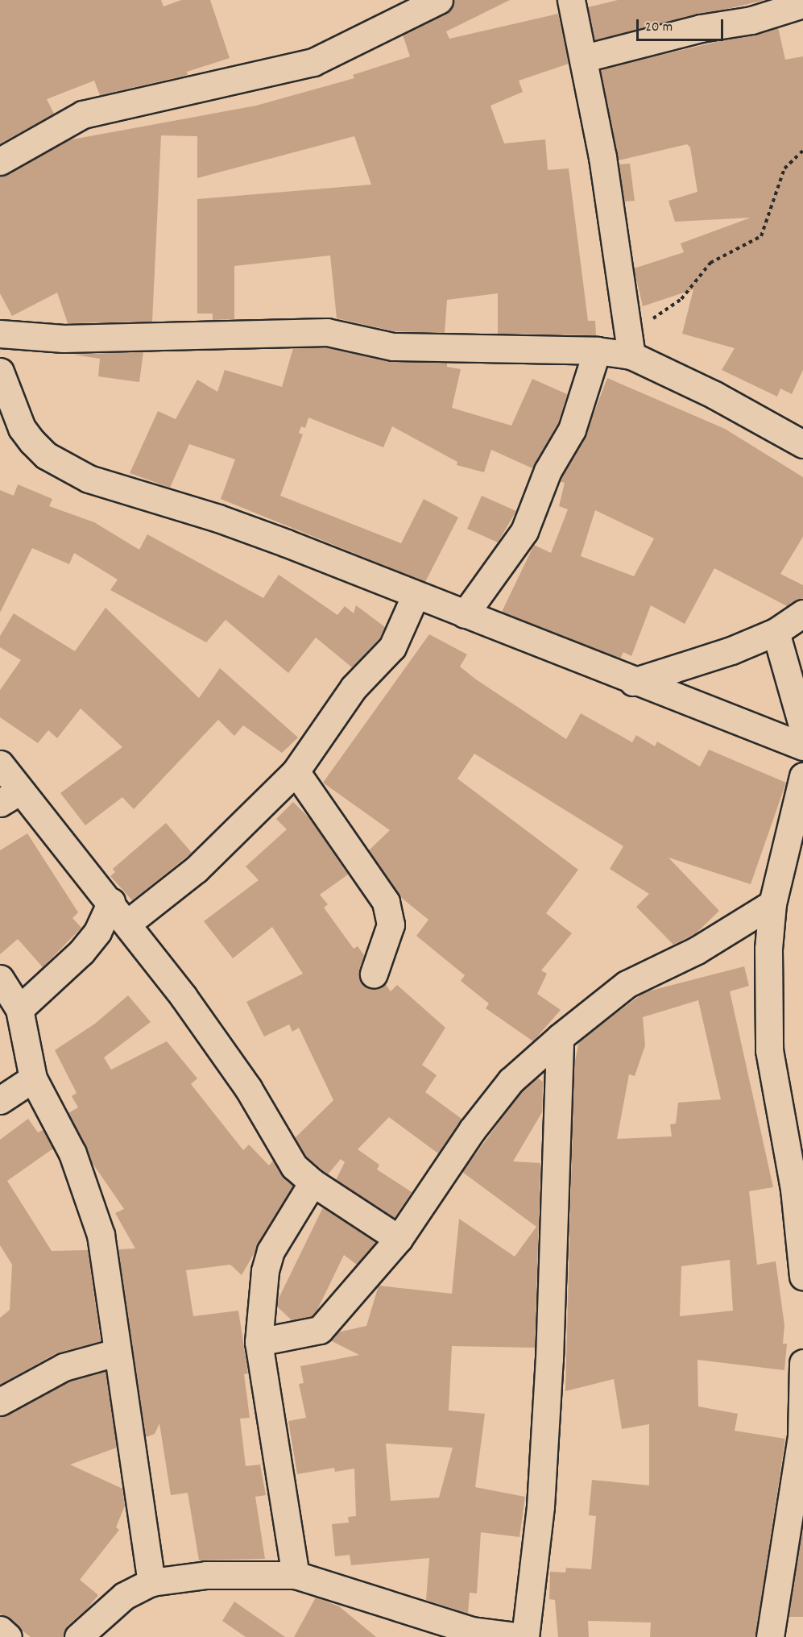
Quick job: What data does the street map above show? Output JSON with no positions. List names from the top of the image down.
{
  "scale_bar": "20 m"
}
